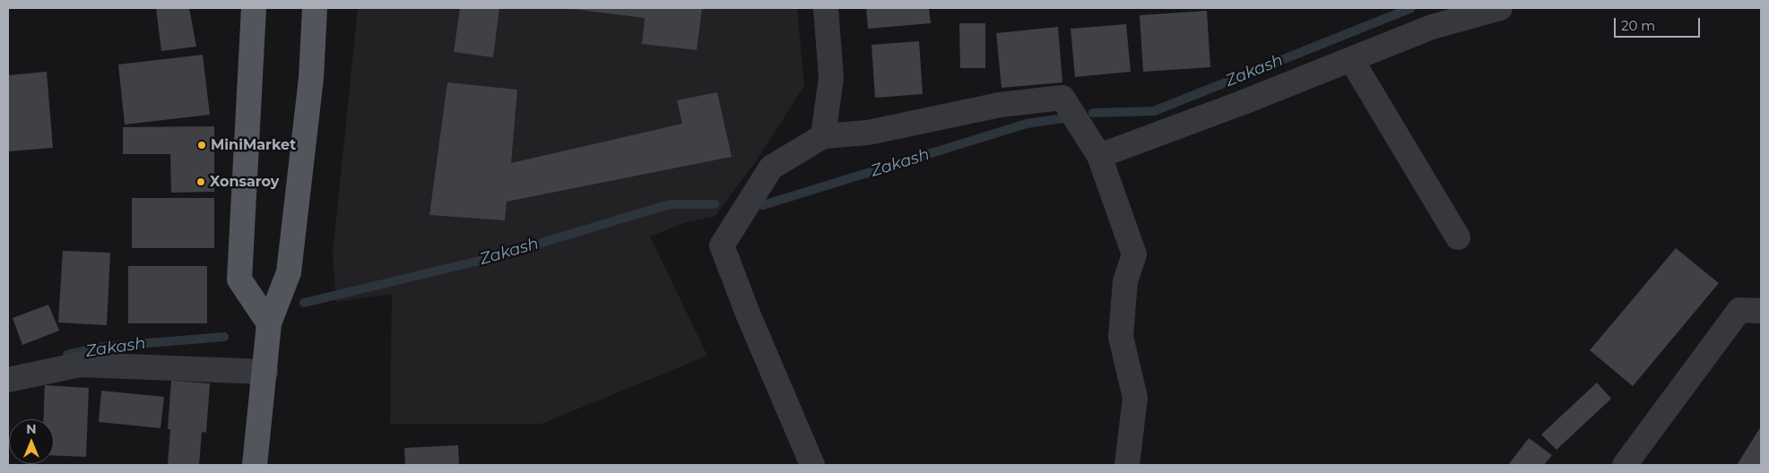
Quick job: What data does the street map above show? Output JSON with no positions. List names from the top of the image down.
{
  "water": ["Zakash"],
  "places": ["MiniMarket", "Xonsaroy"],
  "scale_bar": "20 m",
  "north": "top"
}
